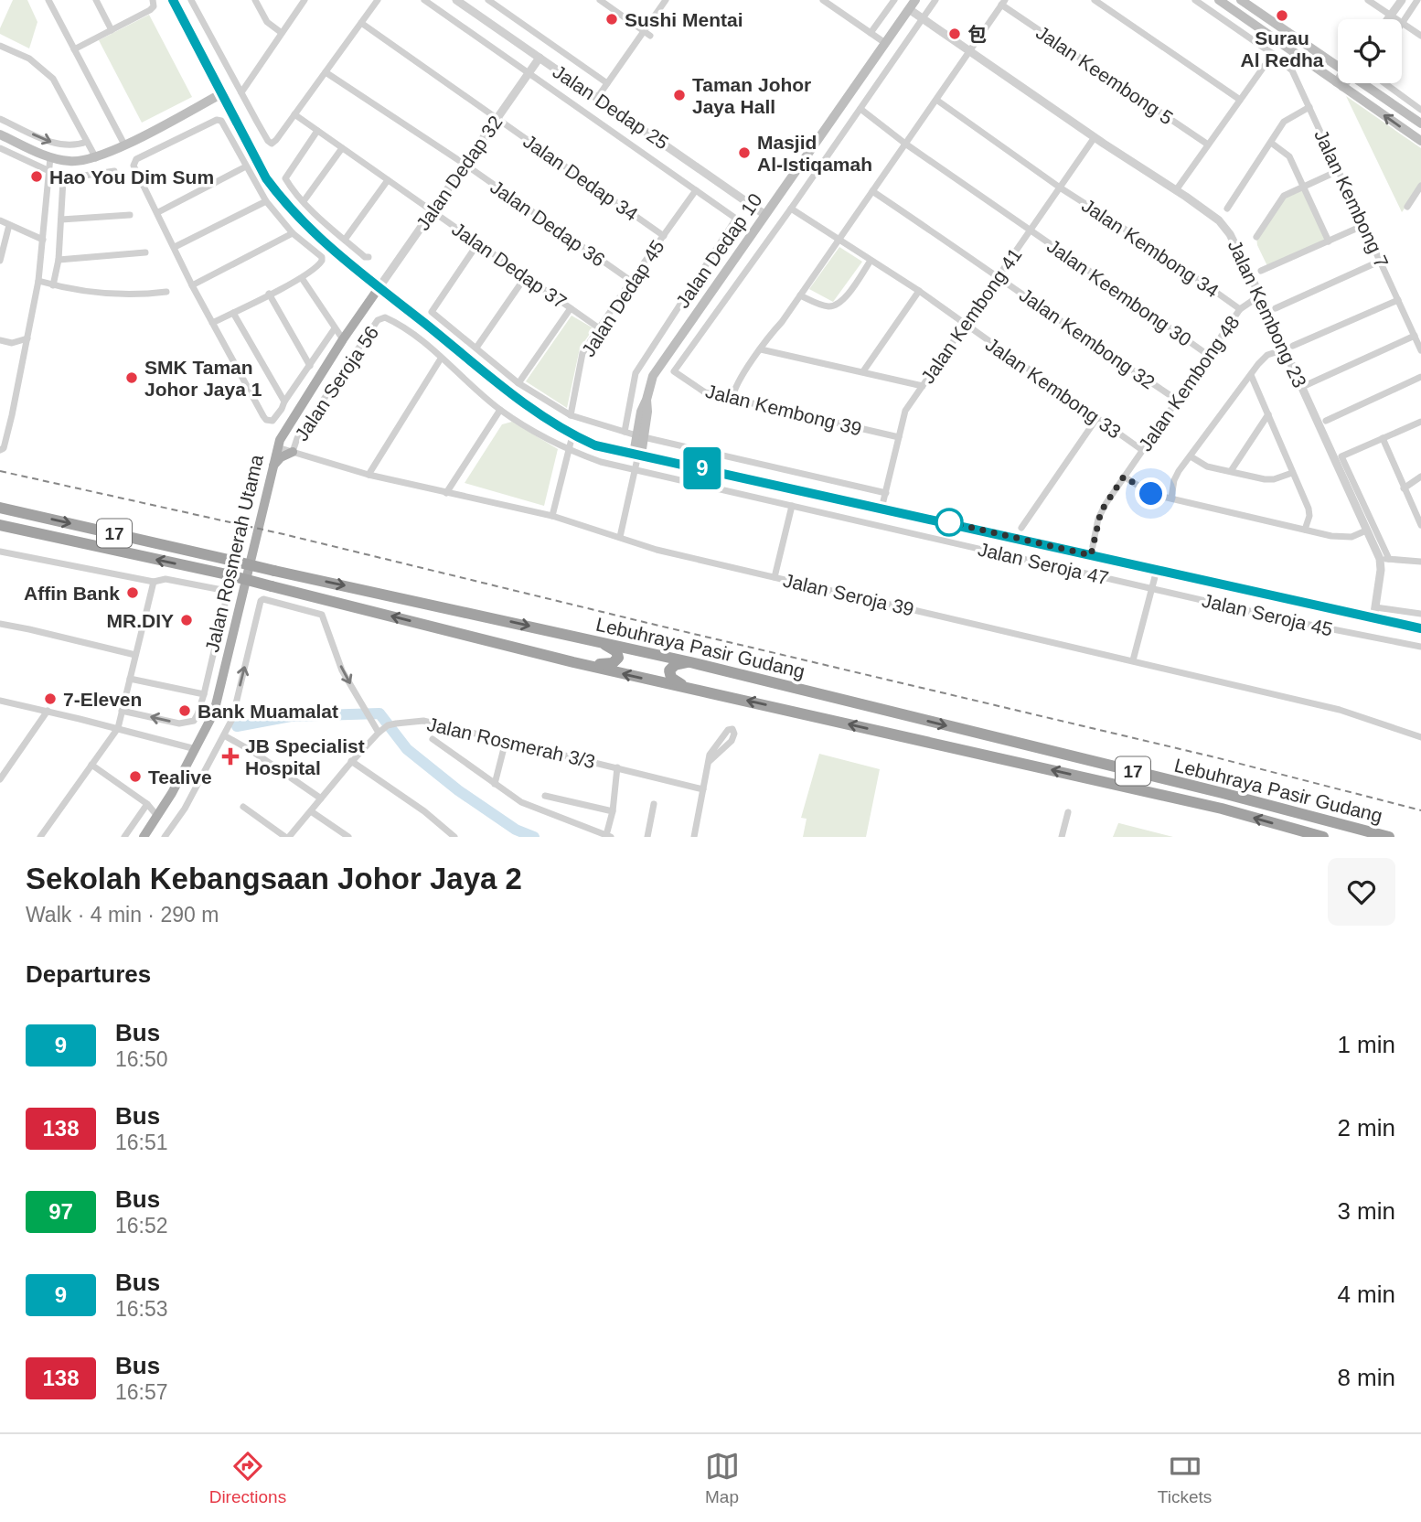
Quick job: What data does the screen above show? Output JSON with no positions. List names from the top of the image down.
{
  "streets": {
    "highway": ["17", "Lebuhraya Pasir Gudang"],
    "main road": ["Jalan Dedap 10", "Jalan Rosmerah Utama"],
    "street": [
      "Jalan Keembong 5",
      "Jalan Dedap 25",
      "Jalan Dedap 32",
      "Jalan Dedap 34",
      "Jalan Kembong 7",
      "Jalan Dedap 36",
      "Jalan Kembong 34",
      "Jalan Dedap 37",
      "Jalan Keembong 30",
      "Jalan Dedap 45",
      "Jalan Kembong 23",
      "Jalan Kembong 41",
      "Jalan Kembong 32",
      "Jalan Seroja 56",
      "Jalan Kembong 48",
      "Jalan Kembong 33",
      "Jalan Kembong 39",
      "Jalan Seroja 47",
      "Jalan Seroja 39",
      "Jalan Seroja 45",
      "Jalan Rosmerah 3/3"
    ]
  },
  "crossings": [
    ["Jalan Dedap 25", "Jalan Dedap 32"],
    ["Jalan Dedap 25", "Jalan Dedap 10"],
    ["Jalan Dedap 32", "Jalan Dedap 34"],
    ["Jalan Dedap 32", "Jalan Dedap 36"],
    ["Jalan Dedap 32", "Jalan Dedap 37"],
    ["Jalan Dedap 32", "Jalan Rosmerah Utama"],
    ["Jalan Dedap 34", "Jalan Dedap 45"],
    ["Jalan Dedap 36", "Jalan Dedap 45"],
    ["Jalan Kembong 34", "Jalan Kembong 41"],
    ["Jalan Kembong 34", "Jalan Kembong 48"],
    ["Jalan Dedap 10", "Jalan Kembong 23"],
    ["Jalan Dedap 37", "Jalan Dedap 45"],
    ["Jalan Keembong 30", "Jalan Kembong 41"],
    ["Jalan Keembong 30", "Jalan Kembong 48"],
    ["Jalan Kembong 23", "Jalan Kembong 41"],
    ["Jalan Kembong 23", "Jalan Kembong 48"],
    ["Jalan Kembong 41", "Jalan Kembong 32"],
    ["Jalan Kembong 41", "Jalan Kembong 33"],
    ["Jalan Kembong 41", "Jalan Kembong 39"],
    ["Jalan Kembong 32", "Jalan Kembong 48"],
    ["Jalan Seroja 56", "Jalan Seroja 47"],
    ["Jalan Seroja 56", "Jalan Seroja 39"],
    ["Jalan Kembong 48", "Jalan Kembong 33"],
    ["Jalan Kembong 33", "Jalan Kembong 39"],
    ["Jalan Rosmerah Utama", "Jalan Seroja 39"],
    ["Jalan Seroja 47", "Jalan Seroja 45"]
  ],
  "places": {
    "other": [
      "Surau Al Redha",
      "Sushi Mentai",
      "包",
      "Taman Johor Jaya Hall",
      "Masjid Al-Istiqamah",
      "Hao You Dim Sum",
      "SMK Taman Johor Jaya 1",
      "Affin Bank",
      "MR.DIY",
      "7-Eleven",
      "Bank Muamalat",
      "Tealive"
    ],
    "health": ["JB Specialist Hospital"]
  },
  "lines": ["bus line 9"],
  "page": {
    "on_map": "9",
    "heading": [
      ["Sekolah Kebangsaan Johor Jaya 2", "Walk · 4 min · 290 m"],
      "Departures"
    ],
    "list": [
      {
        "mark": "9",
        "name": "Bus",
        "note": "16:50",
        "value": "1 min"
      },
      {
        "mark": "138",
        "name": "Bus",
        "note": "16:51",
        "value": "2 min"
      },
      {
        "mark": "97",
        "name": "Bus",
        "note": "16:52",
        "value": "3 min"
      },
      {
        "mark": "9",
        "name": "Bus",
        "note": "16:53",
        "value": "4 min"
      },
      {
        "mark": "138",
        "name": "Bus",
        "note": "16:57",
        "value": "8 min"
      }
    ],
    "tabs": ["Directions", "Map", "Tickets"]
  }
}
